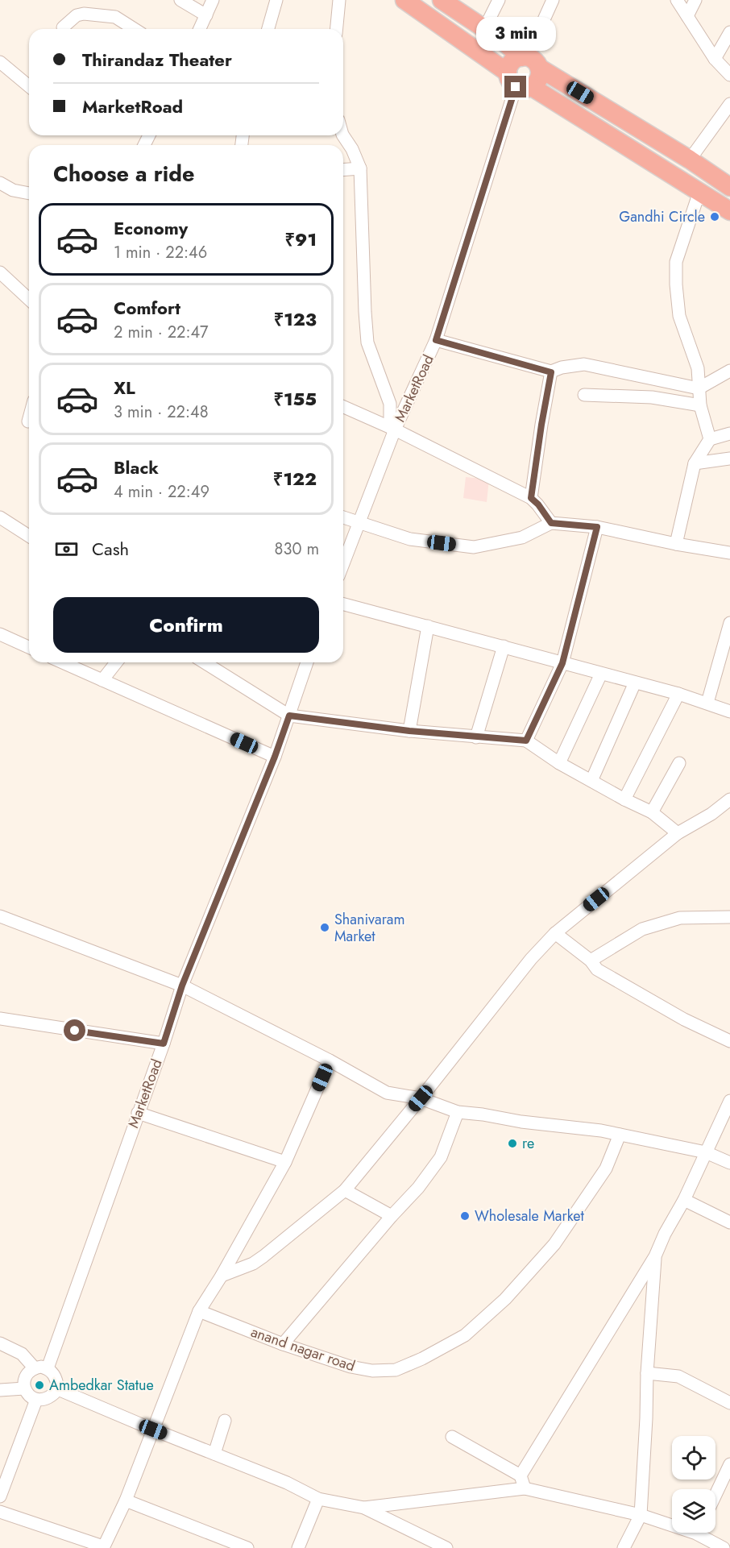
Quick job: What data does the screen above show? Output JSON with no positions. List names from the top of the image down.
{
  "streets": {
    "street": ["MarketRoad", "anand nagar road"]
  },
  "places": [
    "Gandhi Circle",
    "Shanivaram Market",
    "re",
    "Wholesale Market",
    "Ambedkar Statue"
  ],
  "page": {
    "bubble": "3 min",
    "banner": ["Thirandaz Theater", "MarketRoad"],
    "heading": "Choose a ride",
    "list": [
      {
        "name": "Economy",
        "note": "1 min · 22:46",
        "value": "₹91"
      },
      {
        "name": "Comfort",
        "note": "2 min · 22:47",
        "value": "₹123"
      },
      {
        "name": "XL",
        "note": "3 min · 22:48",
        "value": "₹155"
      },
      {
        "name": "Black",
        "note": "4 min · 22:49",
        "value": "₹122"
      }
    ],
    "pay": ["Cash", "830 m"],
    "buttons": "Confirm"
  }
}
